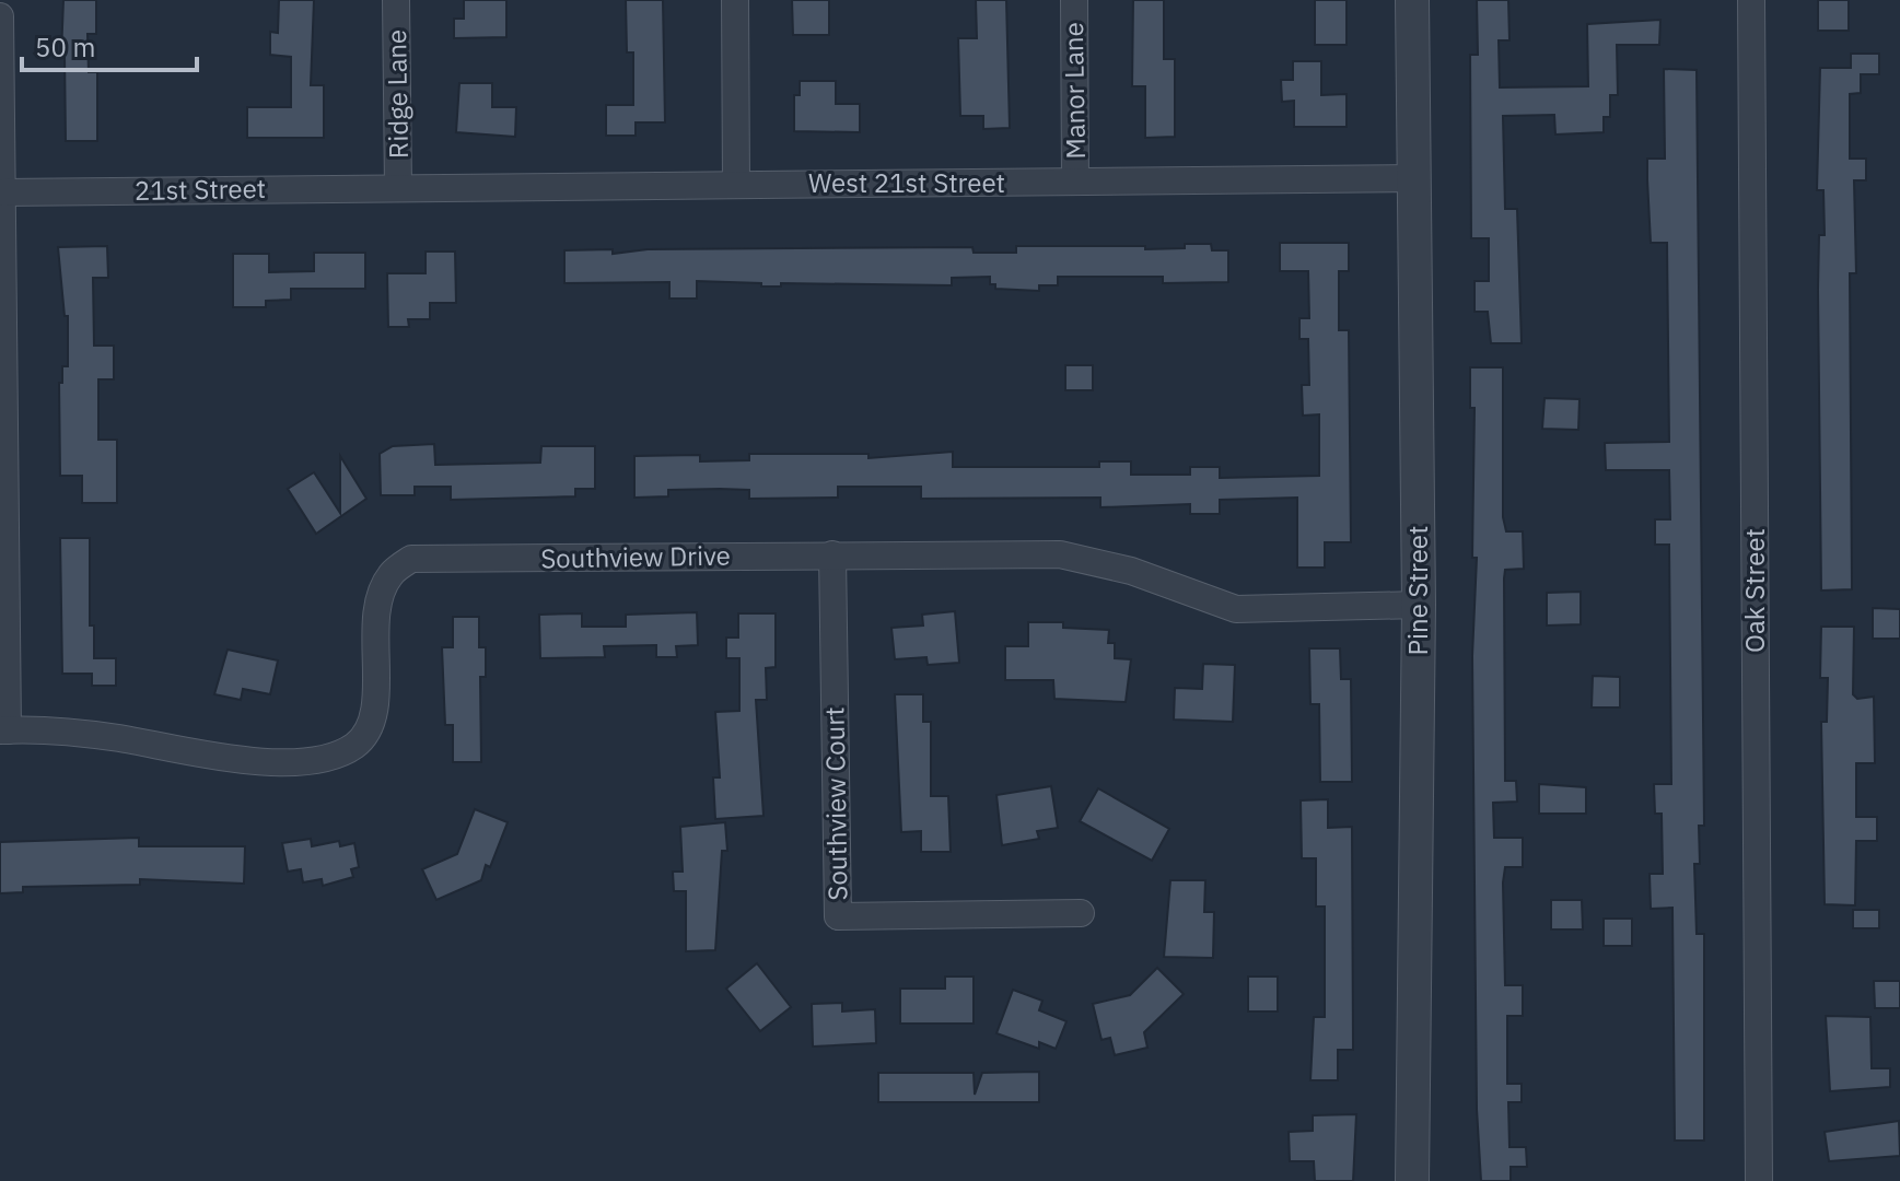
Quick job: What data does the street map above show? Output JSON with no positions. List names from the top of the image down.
{
  "streets": {
    "street": [
      "Manor Lane",
      "Ridge Lane",
      "West 21st Street",
      "21st Street",
      "Southview Drive",
      "Pine Street",
      "Oak Street",
      "Southview Court"
    ]
  },
  "crossings": [
    ["Manor Lane", "West 21st Street"],
    ["Ridge Lane", "West 21st Street"],
    ["Ridge Lane", "21st Street"],
    ["West 21st Street", "21st Street"],
    ["West 21st Street", "Pine Street"],
    ["Southview Drive", "Pine Street"],
    ["Southview Drive", "Southview Court"]
  ],
  "scale_bar": "50 m"
}
